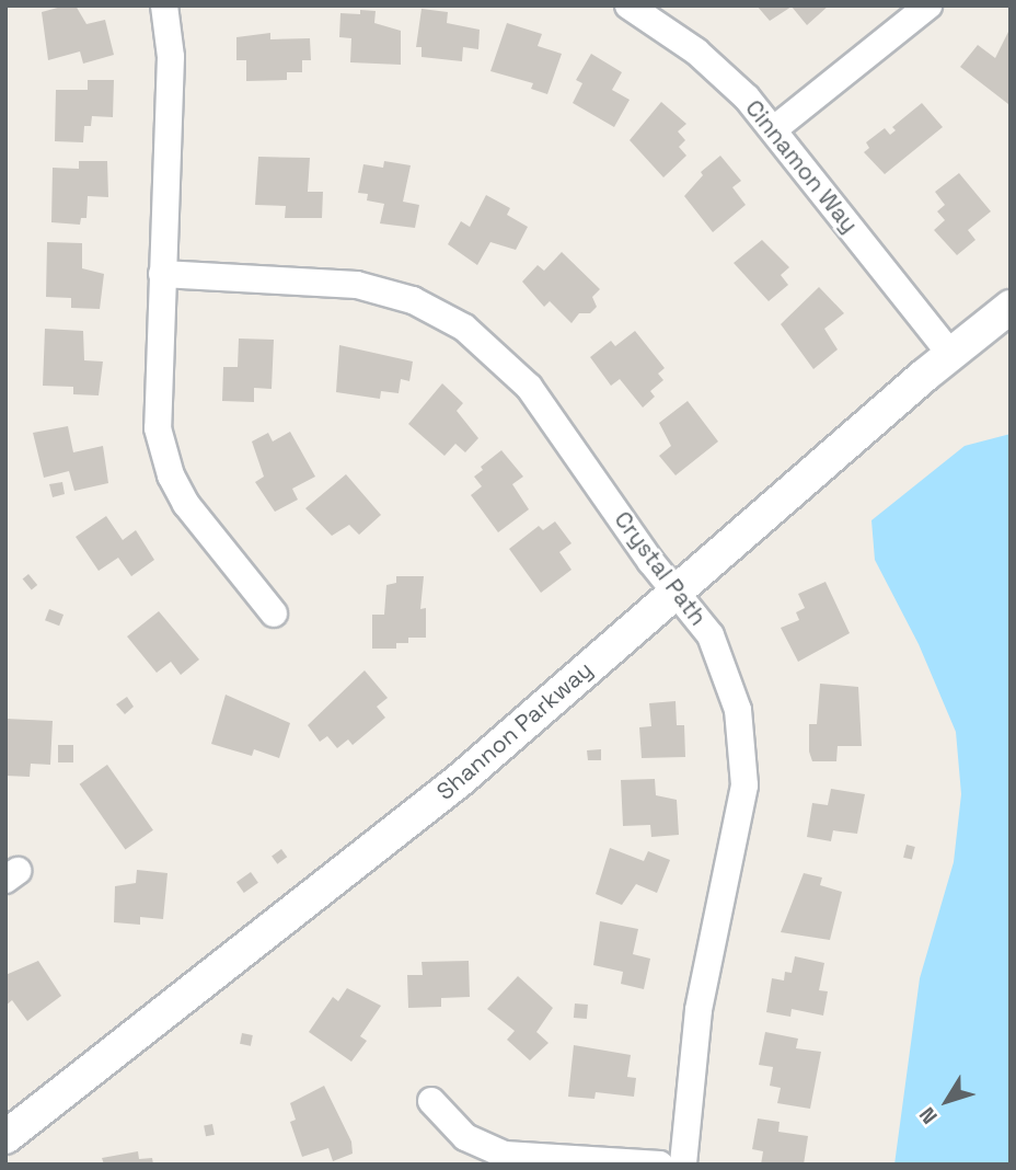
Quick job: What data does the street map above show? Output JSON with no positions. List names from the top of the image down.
{
  "streets": {
    "street": ["Cinnamon Way", "Crystal Path", "Shannon Parkway"]
  },
  "crossings": [
    ["Cinnamon Way", "Shannon Parkway"],
    ["Crystal Path", "Shannon Parkway"]
  ],
  "north": "bottom left"
}
